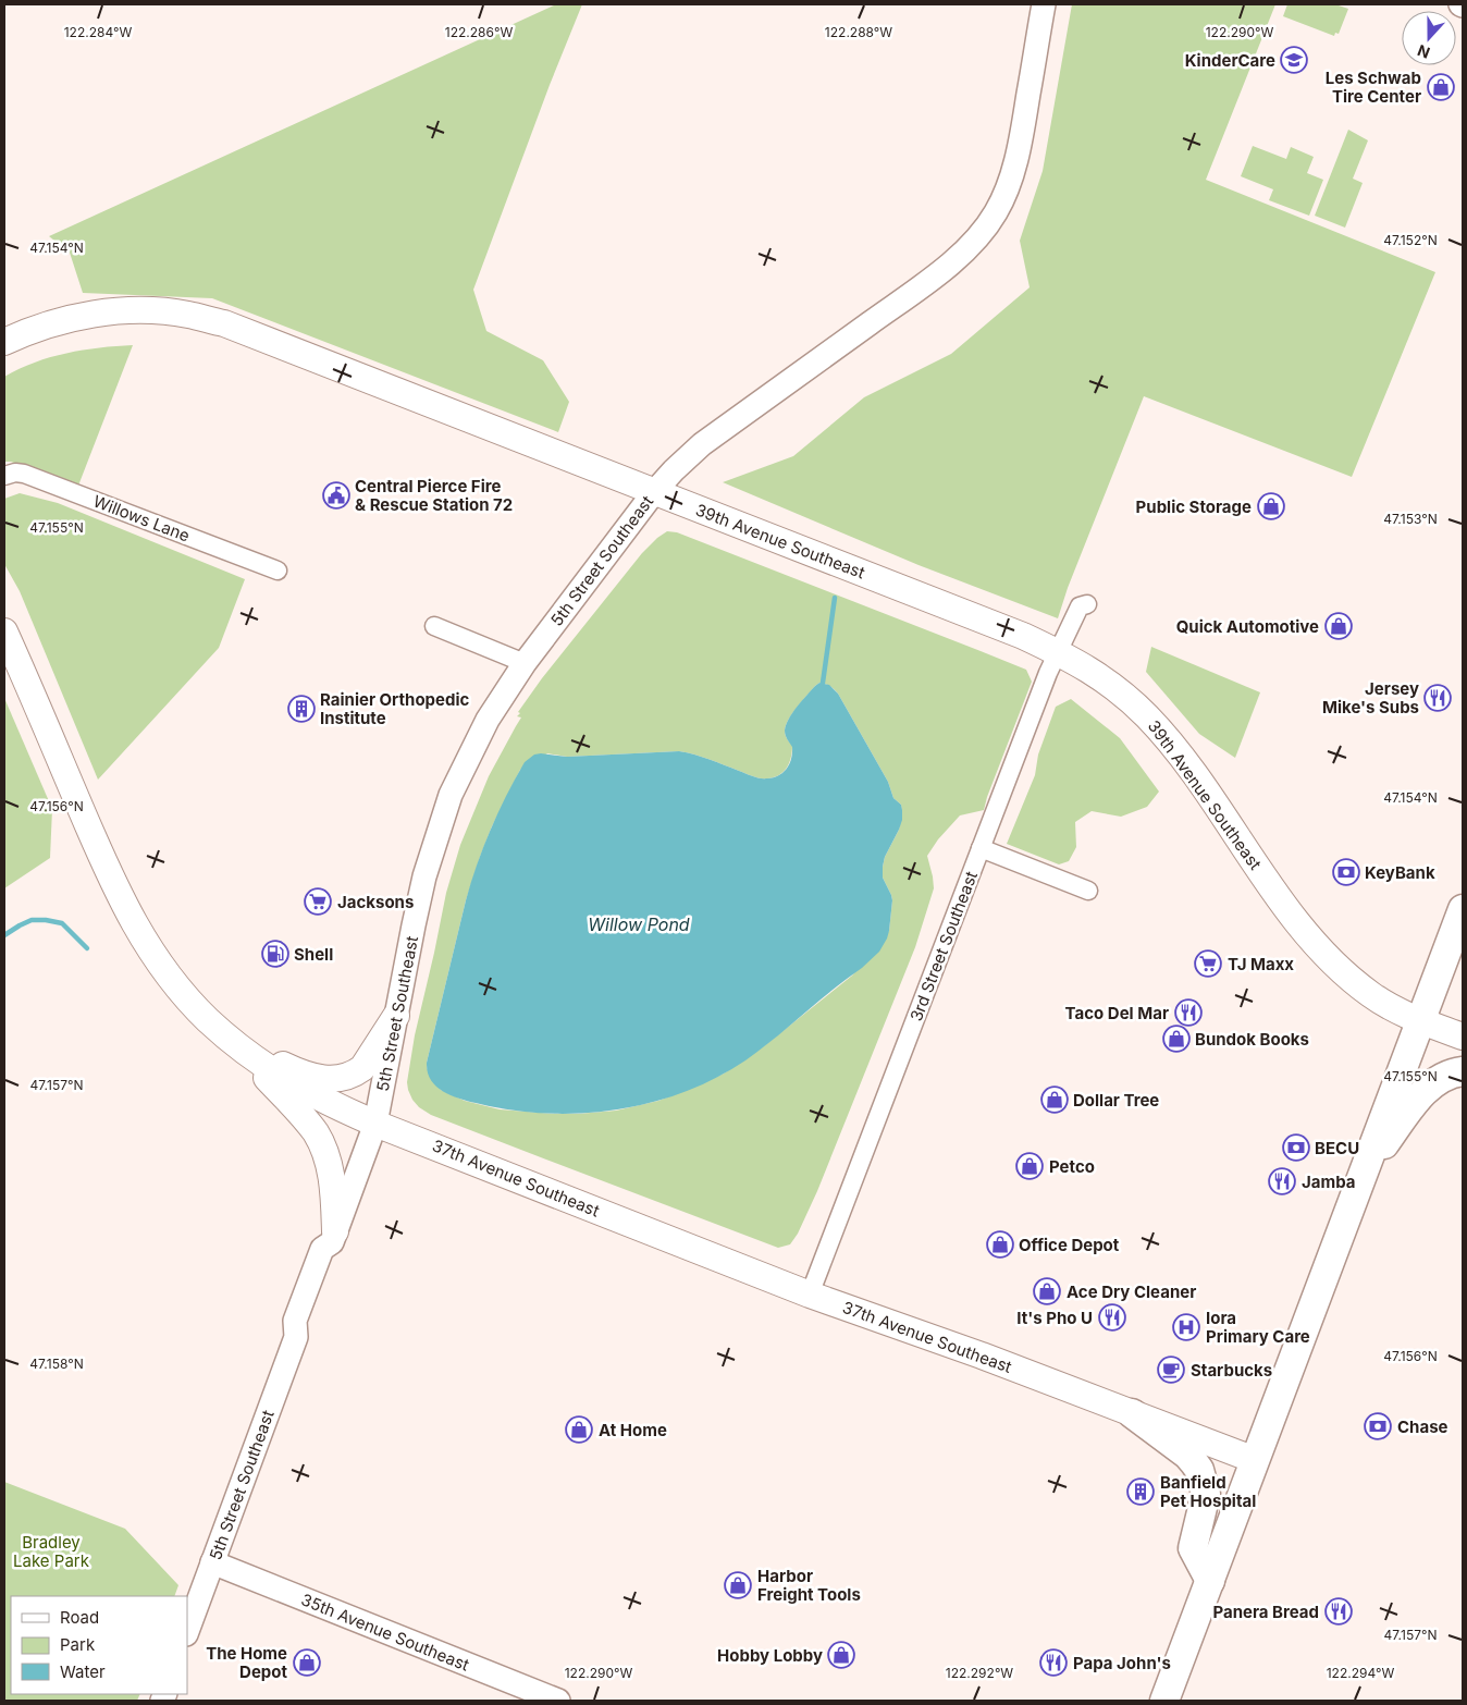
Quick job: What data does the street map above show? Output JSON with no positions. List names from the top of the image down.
{
  "streets": {
    "main road": ["39th Avenue Southeast", "37th Avenue Southeast"],
    "street": [
      "Willows Lane",
      "5th Street Southeast",
      "3rd Street Southeast",
      "35th Avenue Southeast"
    ]
  },
  "crossings": [
    ["39th Avenue Southeast", "5th Street Southeast"],
    ["39th Avenue Southeast", "3rd Street Southeast"],
    ["5th Street Southeast", "37th Avenue Southeast"],
    ["5th Street Southeast", "35th Avenue Southeast"],
    ["3rd Street Southeast", "37th Avenue Southeast"]
  ],
  "water": ["Willow Pond"],
  "parks": ["Bradley Lake Park"],
  "places": {
    "school or university": ["KinderCare"],
    "shop": [
      "Les Schwab Tire Center",
      "Public Storage",
      "Quick Automotive",
      "Bundok Books",
      "Dollar Tree",
      "Petco",
      "Office Depot",
      "Ace Dry Cleaner",
      "At Home",
      "Harbor Freight Tools",
      "Hobby Lobby",
      "The Home Depot"
    ],
    "public building": ["Central Pierce Fire & Rescue Station 72"],
    "restaurant": [
      "Jersey Mike's Subs",
      "Taco Del Mar",
      "Jamba",
      "It's Pho U",
      "Panera Bread",
      "Papa John's"
    ],
    "building": ["Rainier Orthopedic Institute", "Banfield Pet Hospital"],
    "bank": ["KeyBank", "BECU", "Chase"],
    "supermarket": ["Jacksons", "TJ Maxx"],
    "fuel station": ["Shell"],
    "hospital": ["Iora Primary Care"],
    "cafe": ["Starbucks"]
  },
  "legend": ["Road", "Park", "Water"],
  "north": "bottom",
  "coordinates": [
    "122.286°W",
    "122.284°W",
    "122.288°W",
    "122.290°W",
    "47.152°N",
    "47.154°N",
    "47.153°N",
    "47.155°N",
    "47.156°N",
    "47.157°N",
    "47.158°N",
    "122.292°W",
    "122.294°W"
  ]
}
